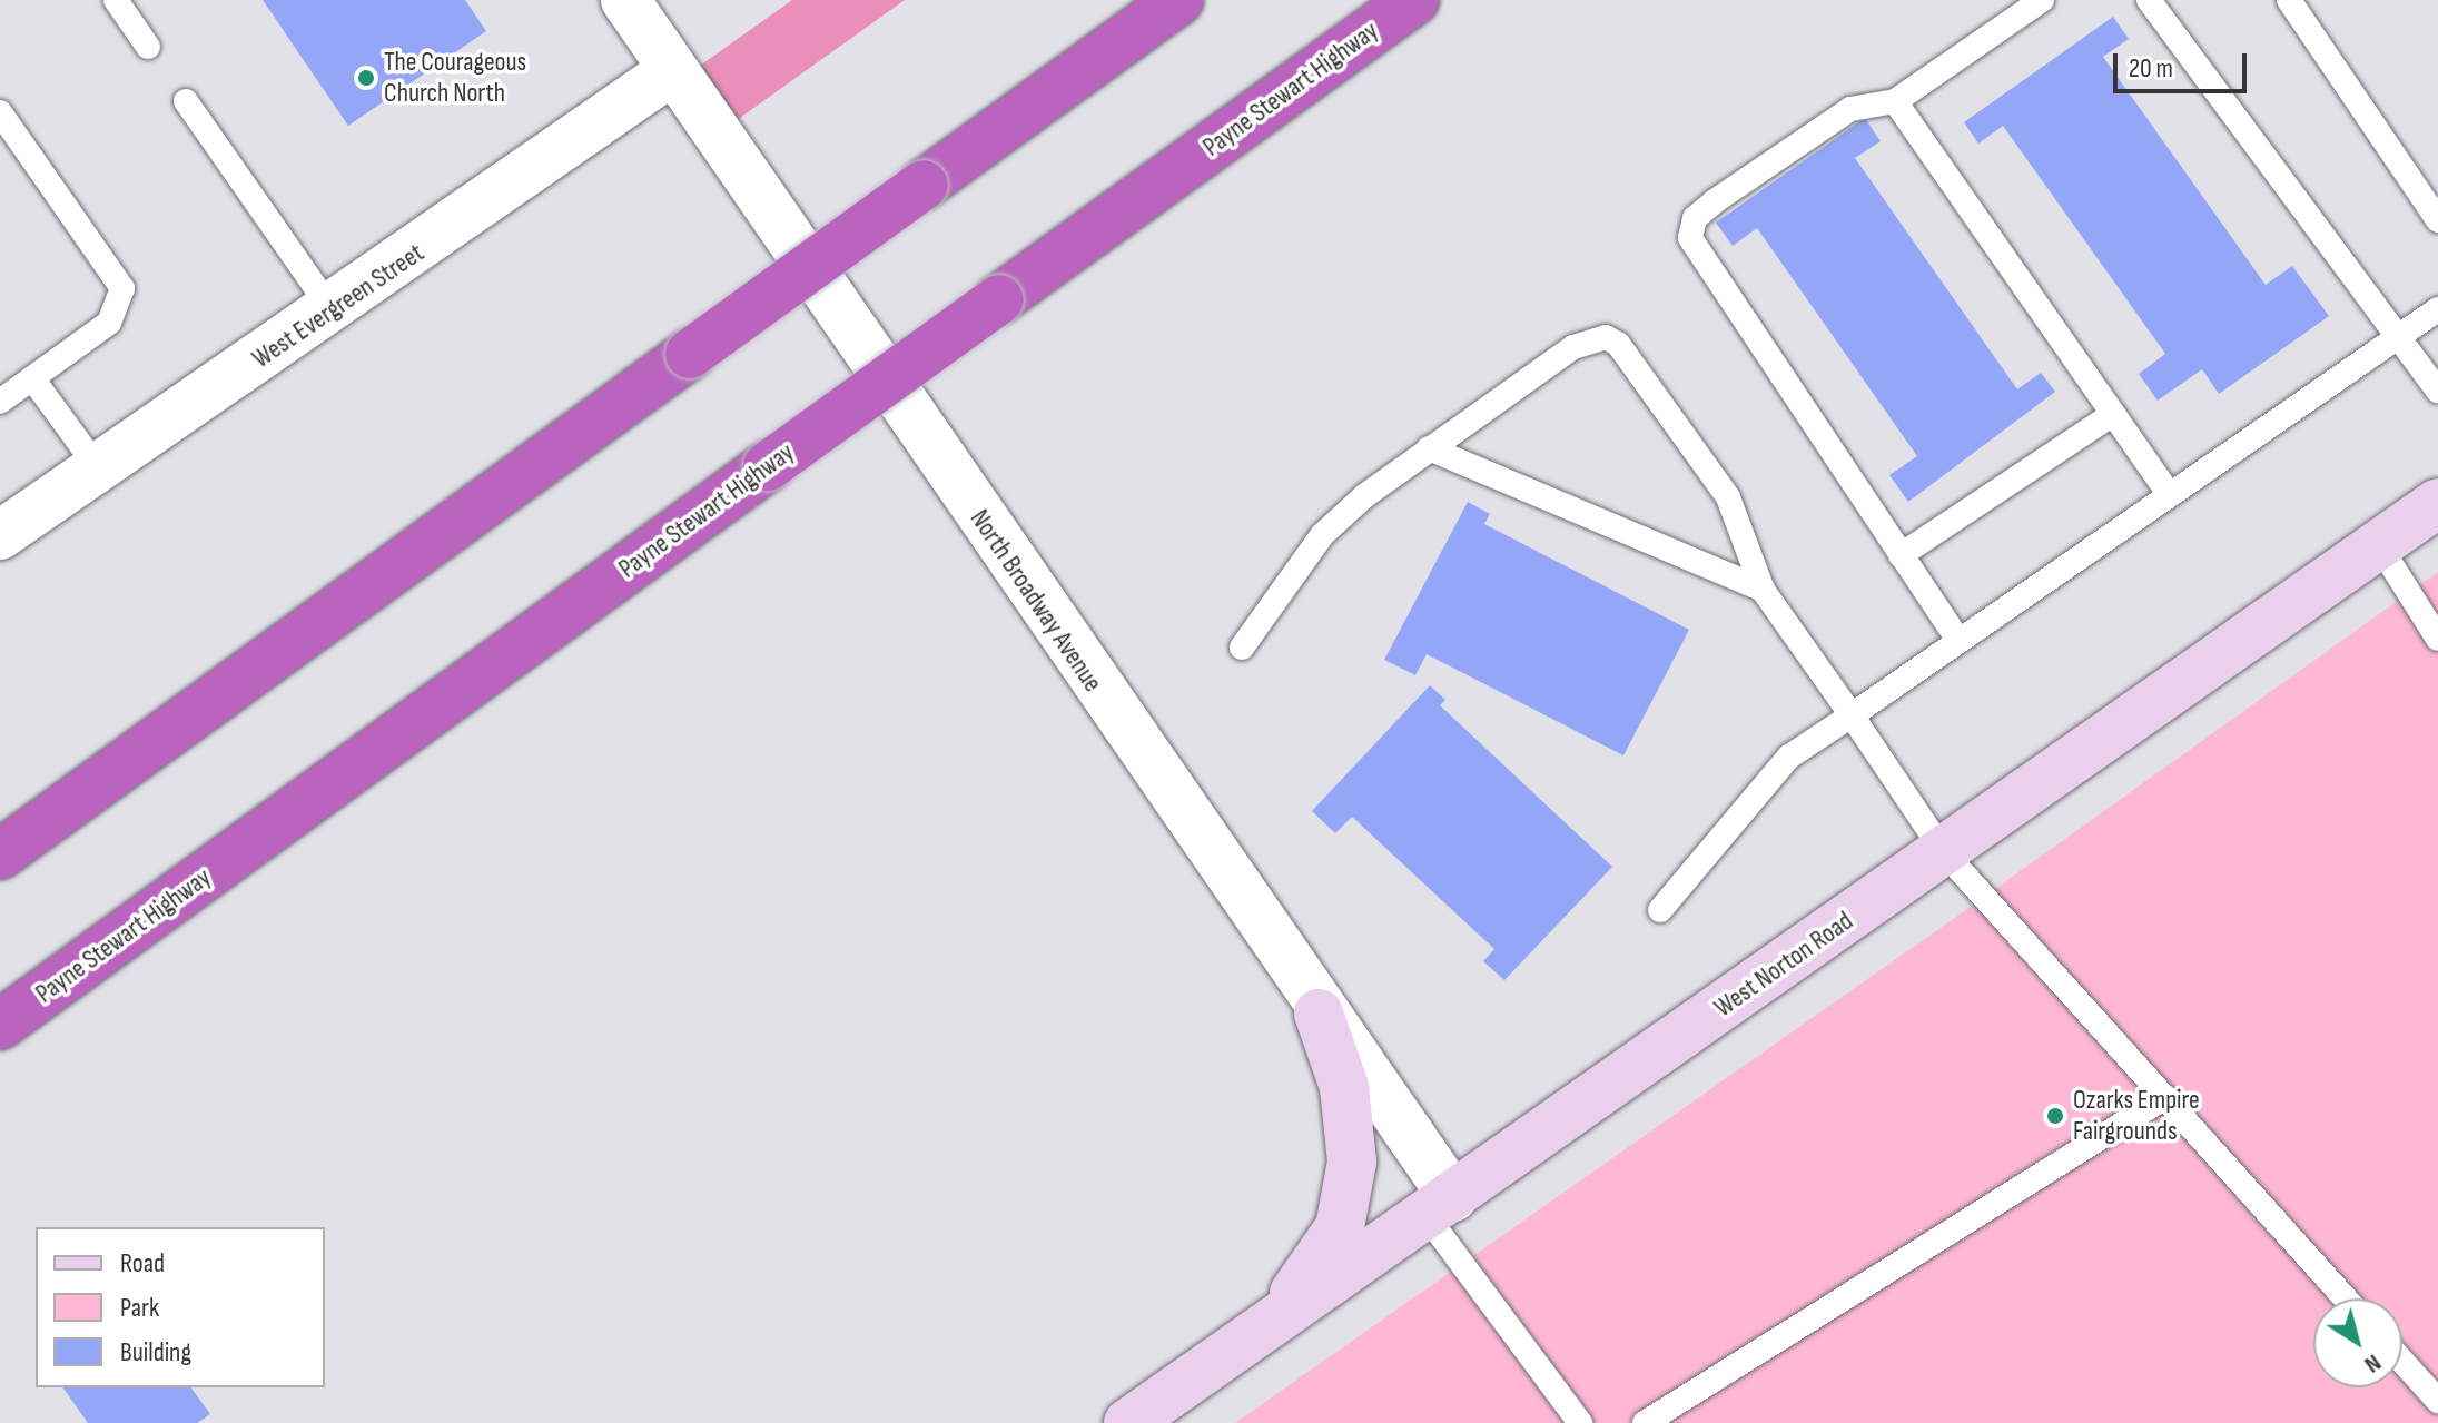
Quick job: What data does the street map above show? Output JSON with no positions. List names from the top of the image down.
{
  "streets": {
    "highway": ["Payne Stewart Highway"],
    "main road": ["West Norton Road"],
    "street": ["West Evergreen Street", "North Broadway Avenue"]
  },
  "crossings": [
    ["West Evergreen Street", "North Broadway Avenue"],
    ["North Broadway Avenue", "West Norton Road"]
  ],
  "places": ["The Courageous Church North", "Ozarks Empire Fairgrounds"],
  "legend": ["Road", "Park", "Building"],
  "scale_bar": "20 m",
  "north": "bottom right"
}
